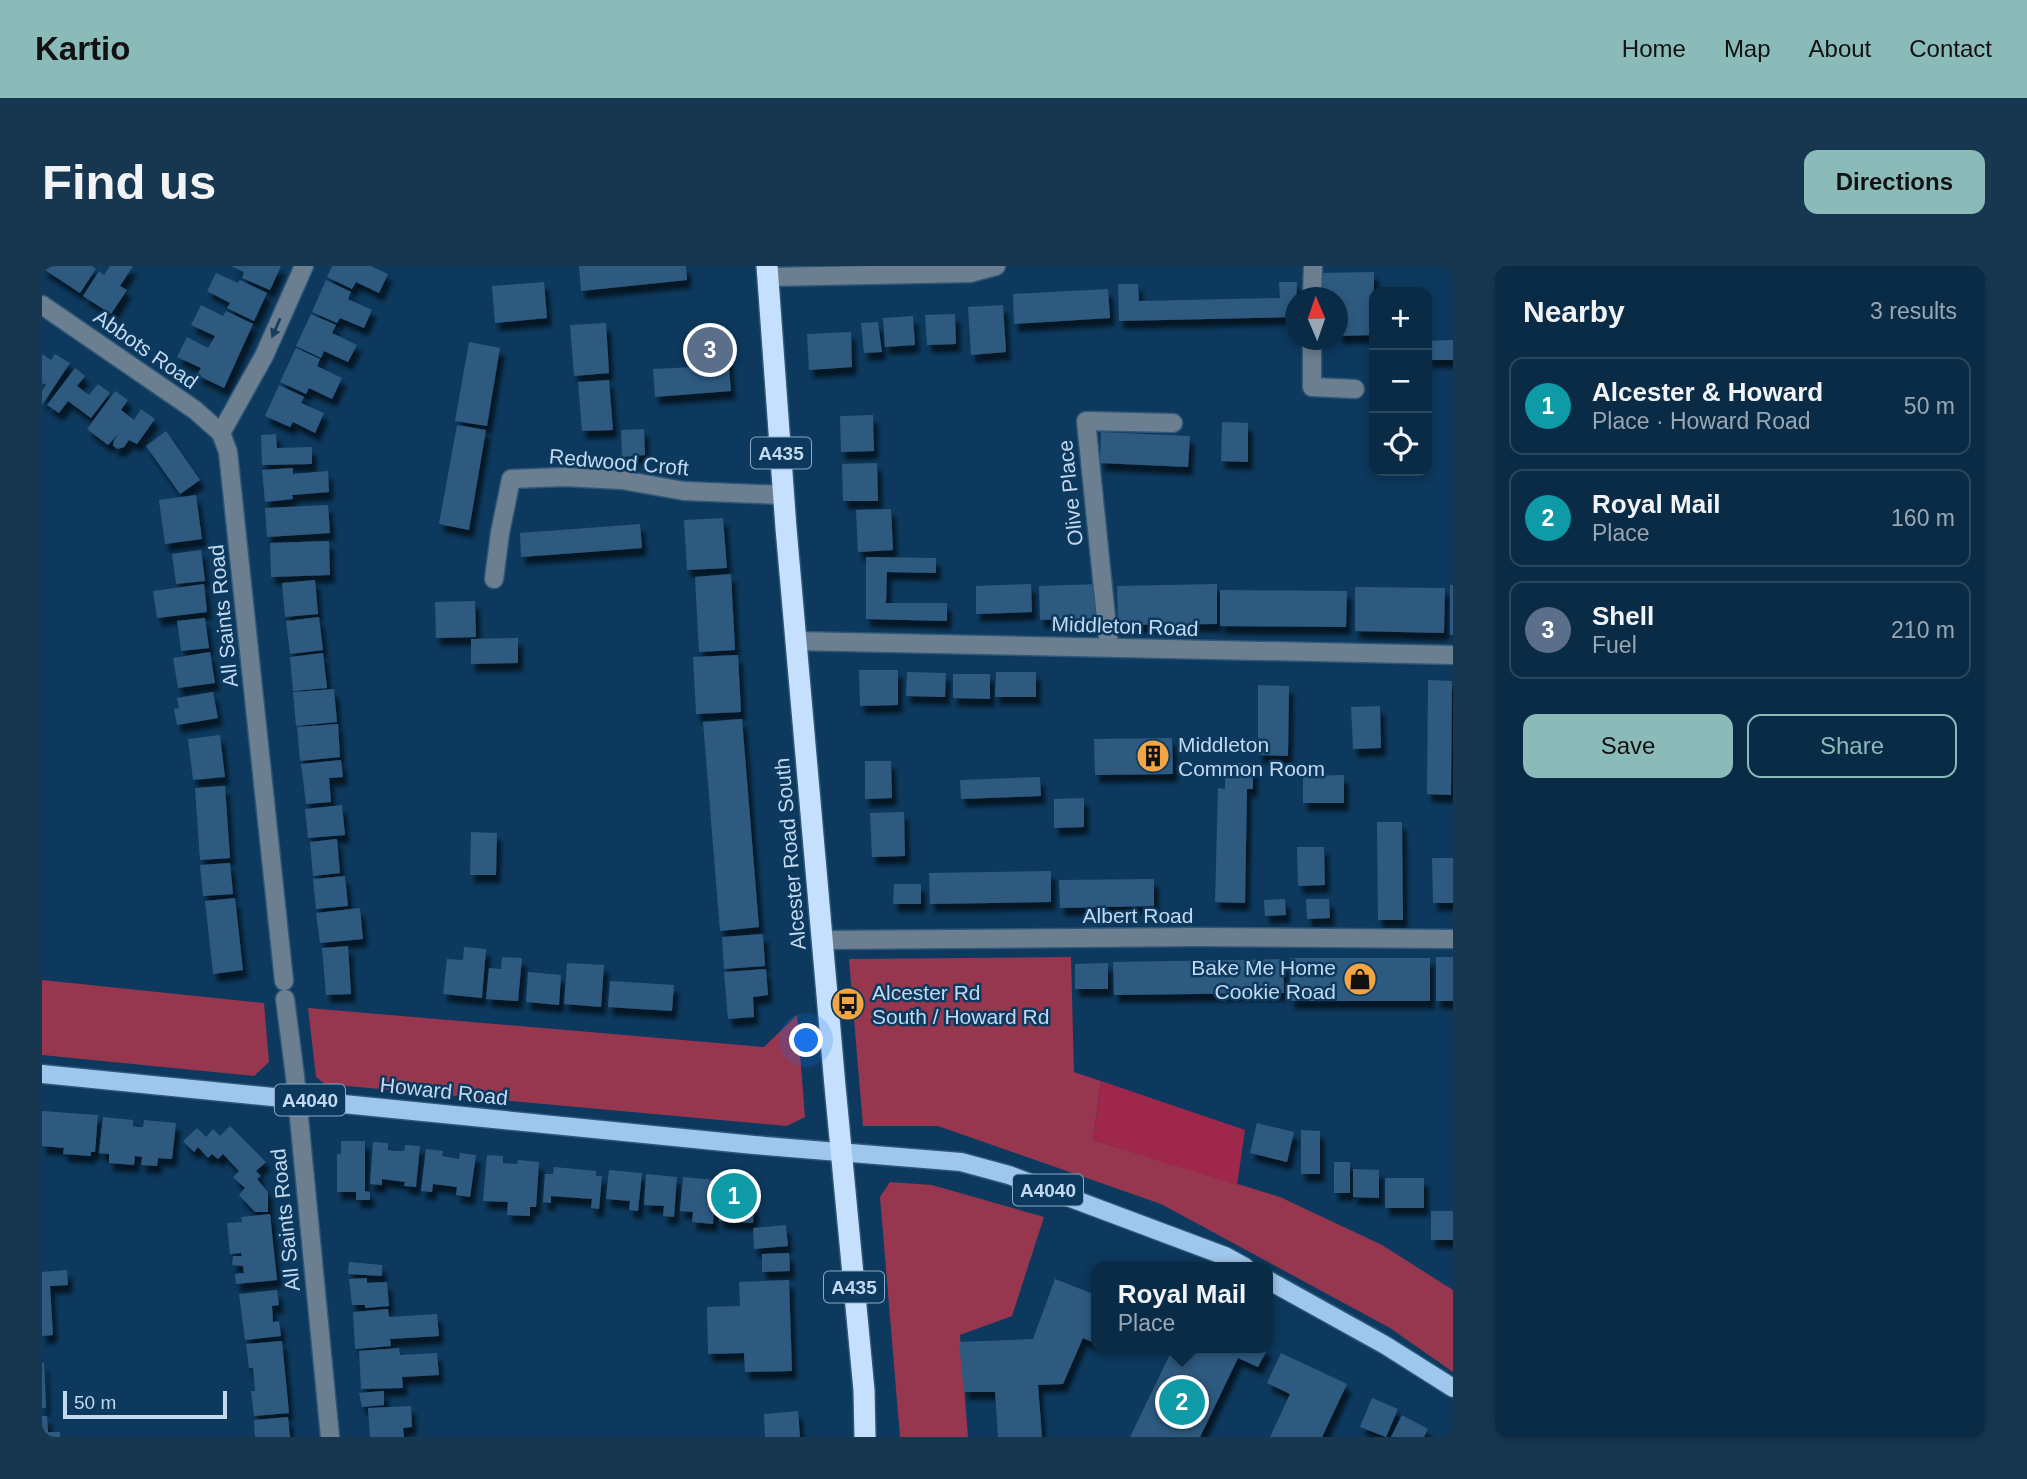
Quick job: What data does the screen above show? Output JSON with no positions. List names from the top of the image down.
{
  "streets": {
    "highway": ["A435", "Alcester Road South"],
    "main road": ["Howard Road", "A4040"],
    "street": [
      "Abbots Road",
      "Redwood Croft",
      "Olive Place",
      "All Saints Road",
      "Middleton Road",
      "Albert Road"
    ]
  },
  "crossings": [
    ["Abbots Road", "All Saints Road"],
    ["Redwood Croft", "Alcester Road South"],
    ["Olive Place", "Middleton Road"],
    ["All Saints Road", "Howard Road"],
    ["Middleton Road", "Alcester Road South"],
    ["Alcester Road South", "Albert Road"],
    ["Alcester Road South", "Howard Road"],
    ["Alcester Road South", "A4040"],
    ["Howard Road", "A4040"]
  ],
  "places": {
    "building": ["Middleton Common Room"],
    "shop": ["Bake Me Home Cookie Road"],
    "bus stop": ["Alcester Rd South / Howard Rd"]
  },
  "scale_bar": "50 m",
  "north": "top",
  "page": {
    "header": "Kartio",
    "nav": [
      "Home",
      "Map",
      "About",
      "Contact"
    ],
    "buttons": [
      "Directions",
      ["Save", "Share"]
    ],
    "title": "Find us",
    "heading": ["Nearby", "3 results"],
    "map_buttons": ["+", "−"],
    "pins": ["3", "1", "2"],
    "list": [
      {
        "mark": "1",
        "name": "Alcester & Howard",
        "note": "Place · Howard Road",
        "value": "50 m"
      },
      {
        "mark": "2",
        "name": "Royal Mail",
        "note": "Place",
        "value": "160 m"
      },
      {
        "mark": "3",
        "name": "Shell",
        "note": "Fuel",
        "value": "210 m"
      }
    ],
    "popup": ["Royal Mail", "Place"],
    "scale": "50 m"
  }
}
